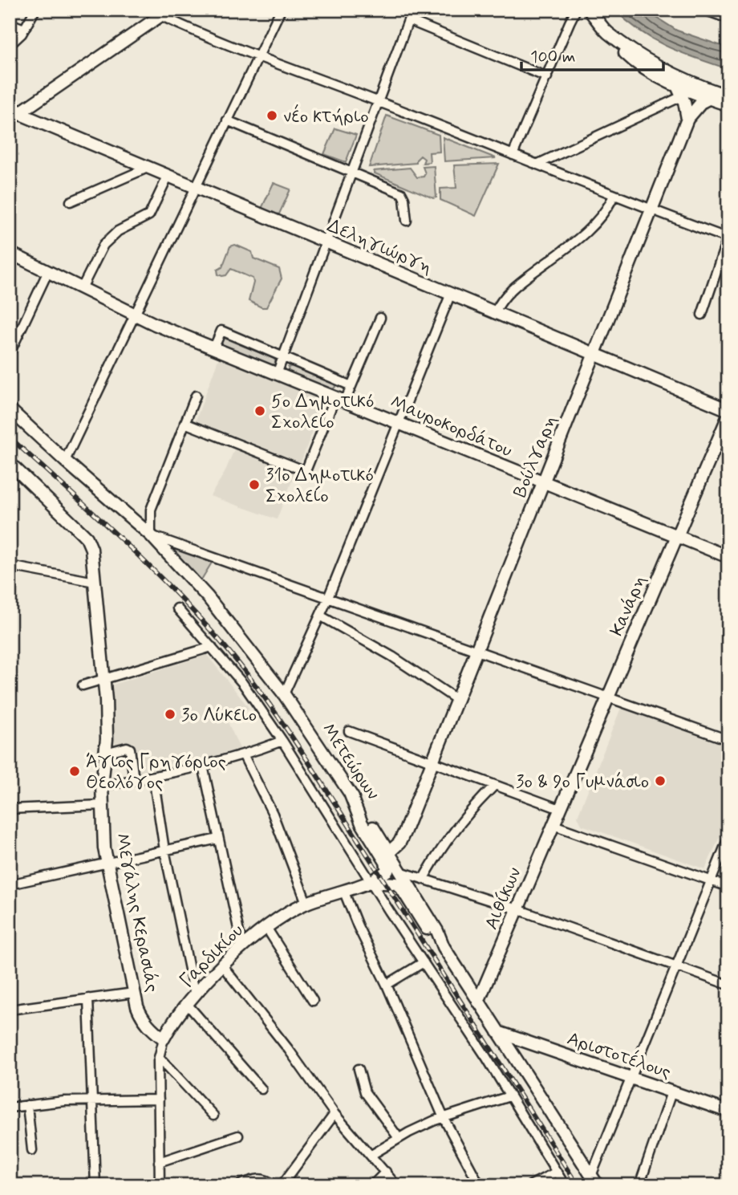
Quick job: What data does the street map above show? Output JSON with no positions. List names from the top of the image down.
{
  "streets": {
    "street": [
      "Δεληγιώργη",
      "Μαυροκορδάτου",
      "Βούλγαρη",
      "Κανάρη",
      "Μετεώρων",
      "Αιθίκων",
      "Μεγάλης Κερασιάς",
      "Γαρδικίου",
      "Αριστοτέλους"
    ]
  },
  "crossings": [
    ["Δεληγιώργη", "Βούλγαρη"],
    ["Μαυροκορδάτου", "Βούλγαρη"],
    ["Μαυροκορδάτου", "Κανάρη"],
    ["Βούλγαρη", "Μετεώρων"],
    ["Κανάρη", "Αιθίκων"],
    ["Μετεώρων", "Αιθίκων"],
    ["Μετεώρων", "Αριστοτέλους"],
    ["Μεγάλης Κερασιάς", "Γαρδικίου"]
  ],
  "places": [
    "νέο κτήριο",
    "5ο Δημοτικό Σχολείο",
    "31ο Δημοτικό Σχολείο",
    "3ο Λύκειο",
    "Άγιος Γρηγόριος Θεολόγος",
    "3ο & 9ο Γυμνάσιο"
  ],
  "scale_bar": "100 m"
}
